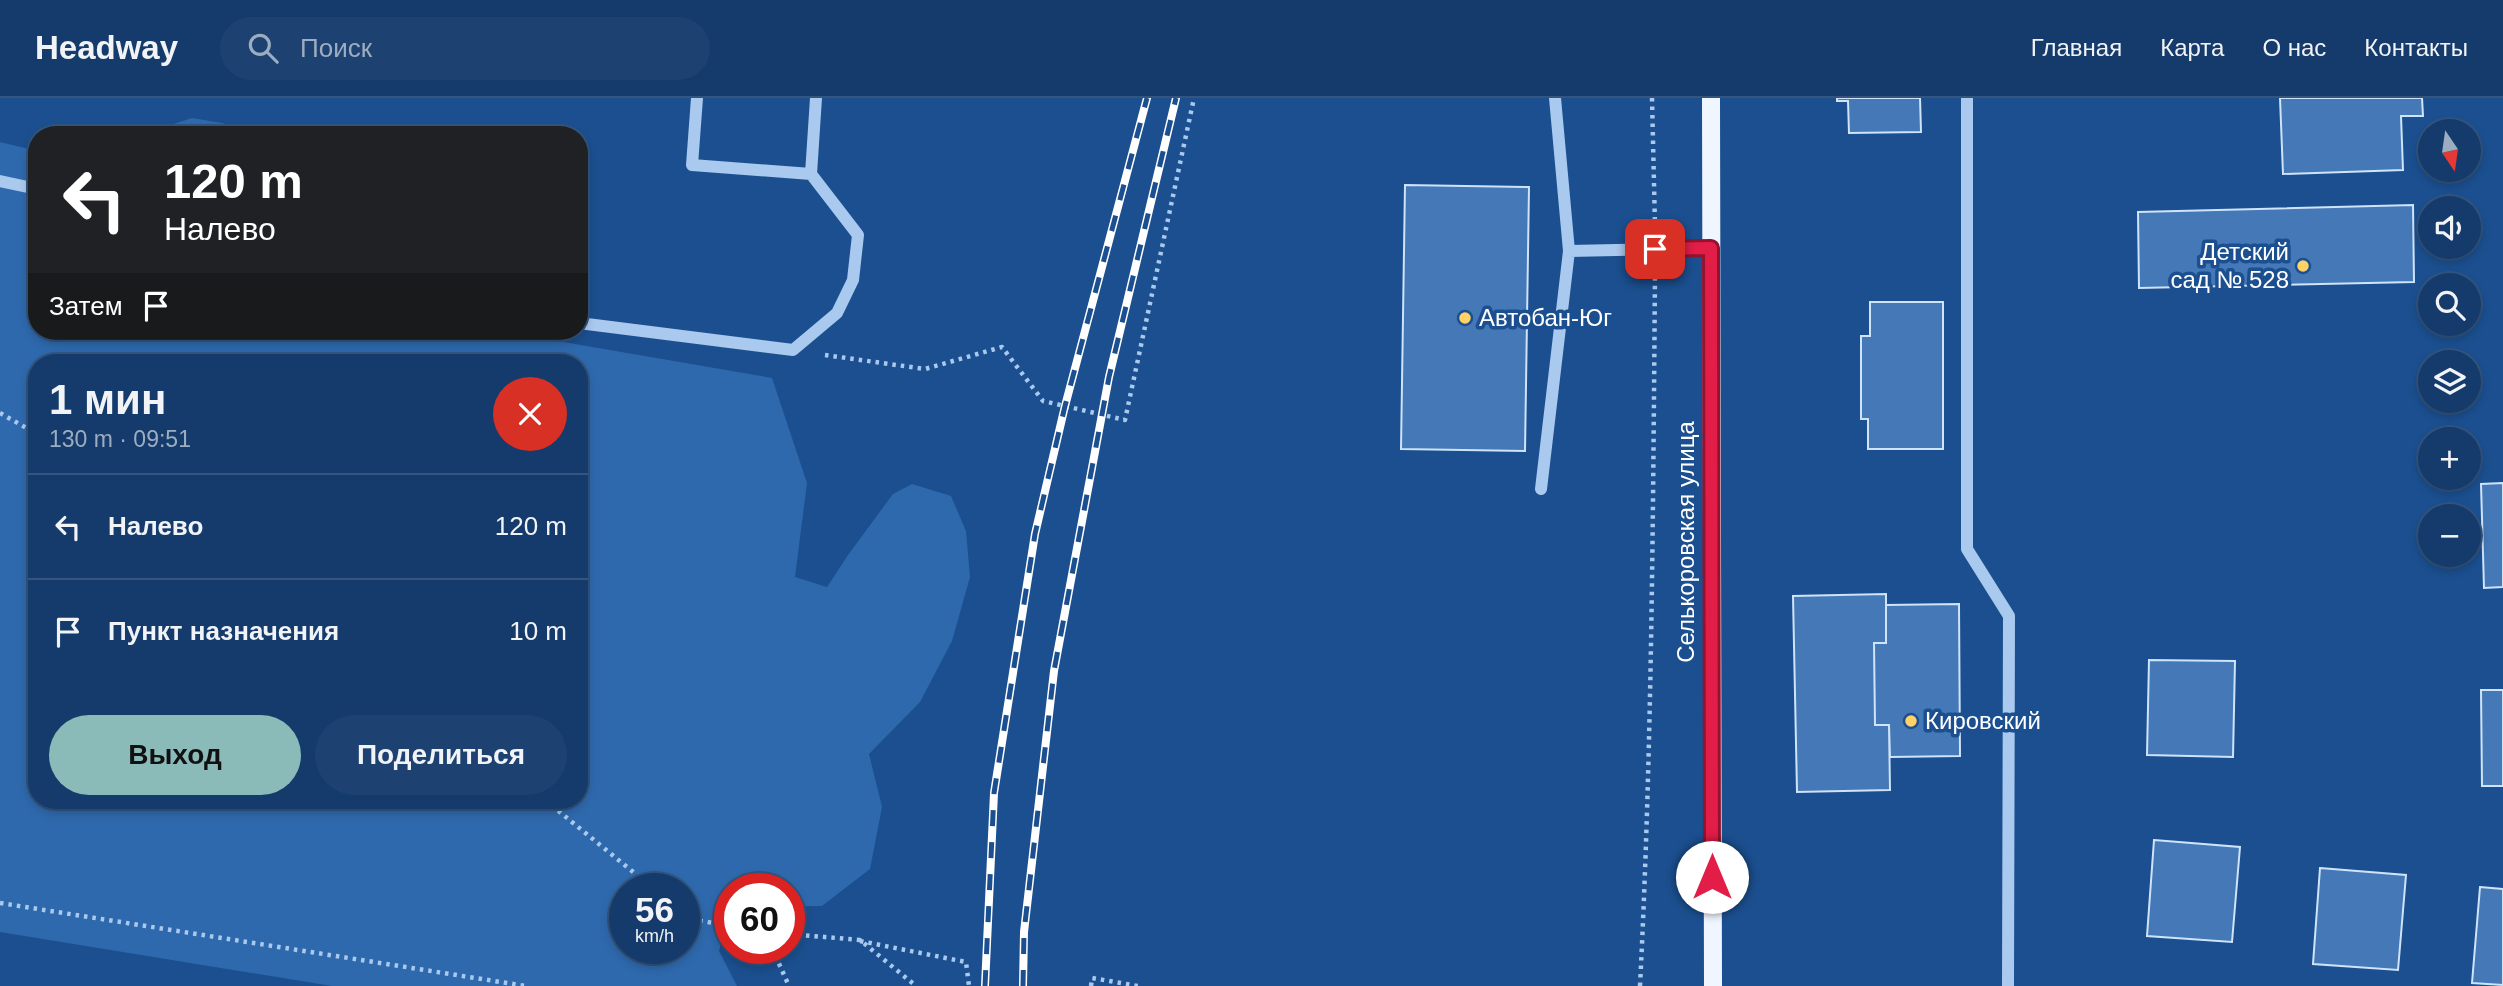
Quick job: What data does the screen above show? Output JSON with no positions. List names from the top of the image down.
{
  "streets": {
    "main road": ["Селькоровская улица"]
  },
  "places": ["Детский сад № 528", "Автобан-Юг", "Кировский"],
  "north": "bottom",
  "page": {
    "header": "Headway",
    "search": "Поиск",
    "nav": [
      "Главная",
      "Карта",
      "О нас",
      "Контакты"
    ],
    "map_buttons": ["+", "−"],
    "turn": ["120 m", "Налево"],
    "then": "Затем",
    "heading": ["1 мин", "130 m · 09:51"],
    "list": [
      {
        "name": "Налево",
        "value": "120 m"
      },
      {
        "name": "Пункт назначения",
        "value": "10 m"
      }
    ],
    "buttons": ["Выход", "Поделиться"],
    "speed": "56 km/h",
    "limit": "60"
  }
}
